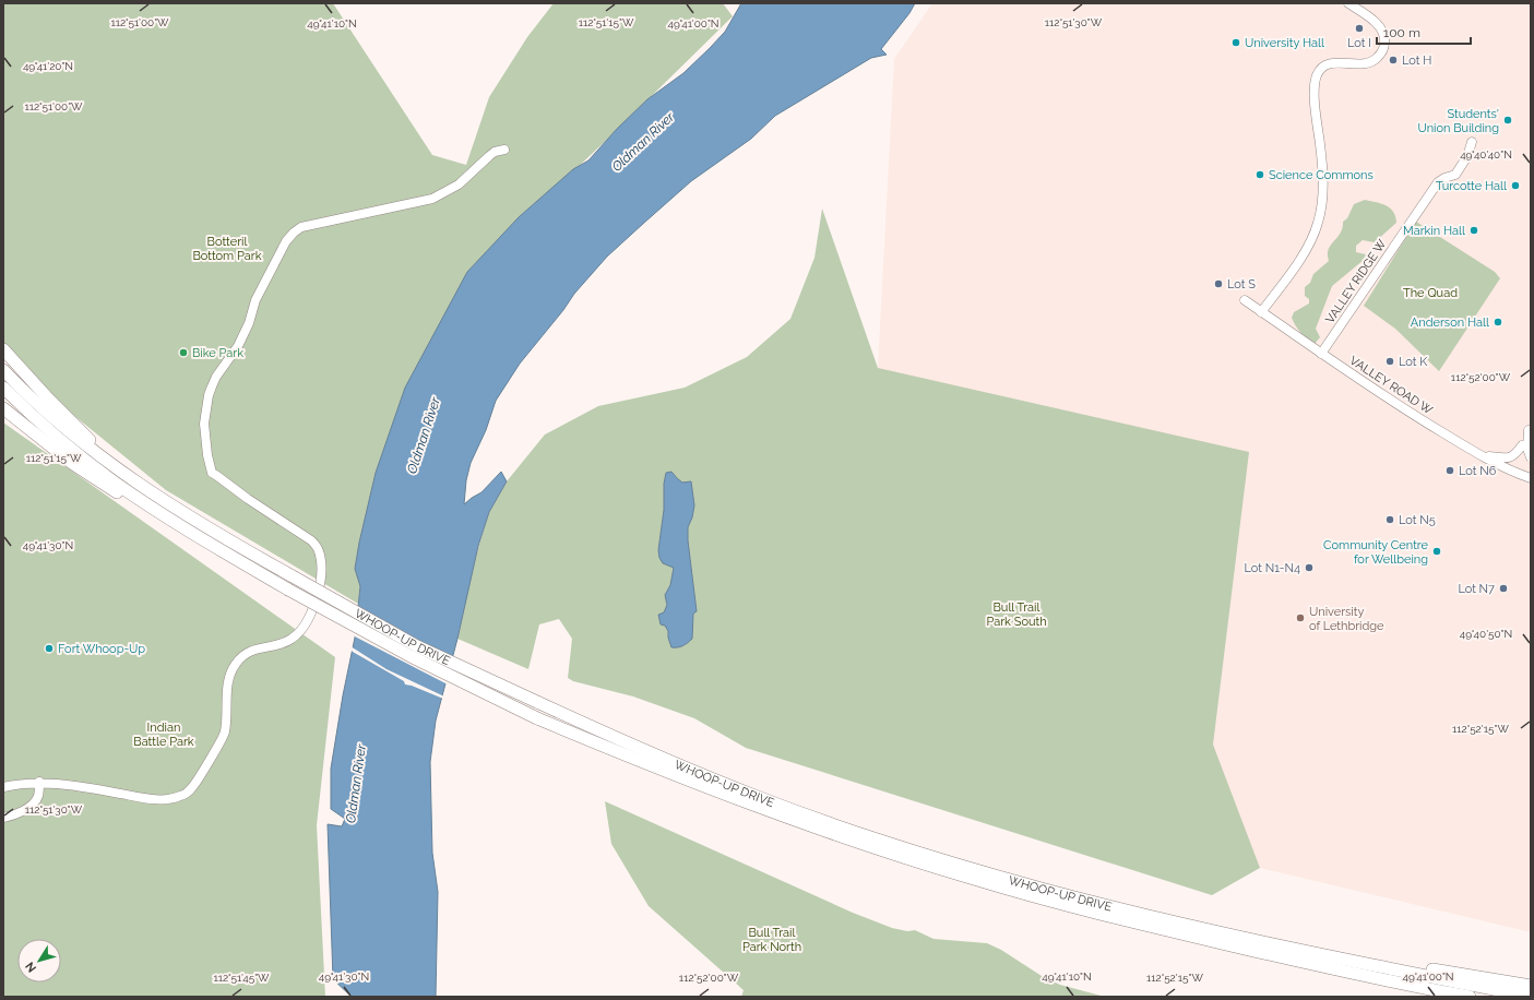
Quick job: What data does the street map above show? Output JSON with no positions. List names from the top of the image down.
{
  "streets": {
    "highway": ["WHOOP-UP DRIVE"],
    "street": ["VALLEY RIDGE W", "VALLEY ROAD W"]
  },
  "crossings": [
    ["VALLEY RIDGE W", "VALLEY ROAD W"]
  ],
  "water": ["Oldman River"],
  "parks": [
    "Botteril Bottom Park",
    "The Quad",
    "Bull Trail Park South",
    "Indian Battle Park",
    "Bull Trail Park North"
  ],
  "places": [
    "Lot I",
    "University Hall",
    "Lot H",
    "Students' Union Building",
    "Science Commons",
    "Turcotte Hall",
    "Markin Hall",
    "Lot S",
    "Anderson Hall",
    "Bike Park",
    "Lot K",
    "Lot N6",
    "Lot N5",
    "Community Centre for Wellbeing",
    "Lot N1-N4",
    "Lot N7",
    "University of Lethbridge",
    "Fort Whoop-Up"
  ],
  "scale_bar": "100 m",
  "north": "bottom left",
  "coordinates": [
    "112°51'00\"W",
    "112°51'15\"W",
    "112°51'30\"W",
    "49°41'10\"N",
    "49°41'00\"N",
    "49°41'20\"N",
    "49°40'40\"N",
    "112°52'00\"W",
    "49°41'30\"N",
    "49°40'50\"N",
    "112°52'15\"W",
    "112°51'45\"W"
  ]
}
